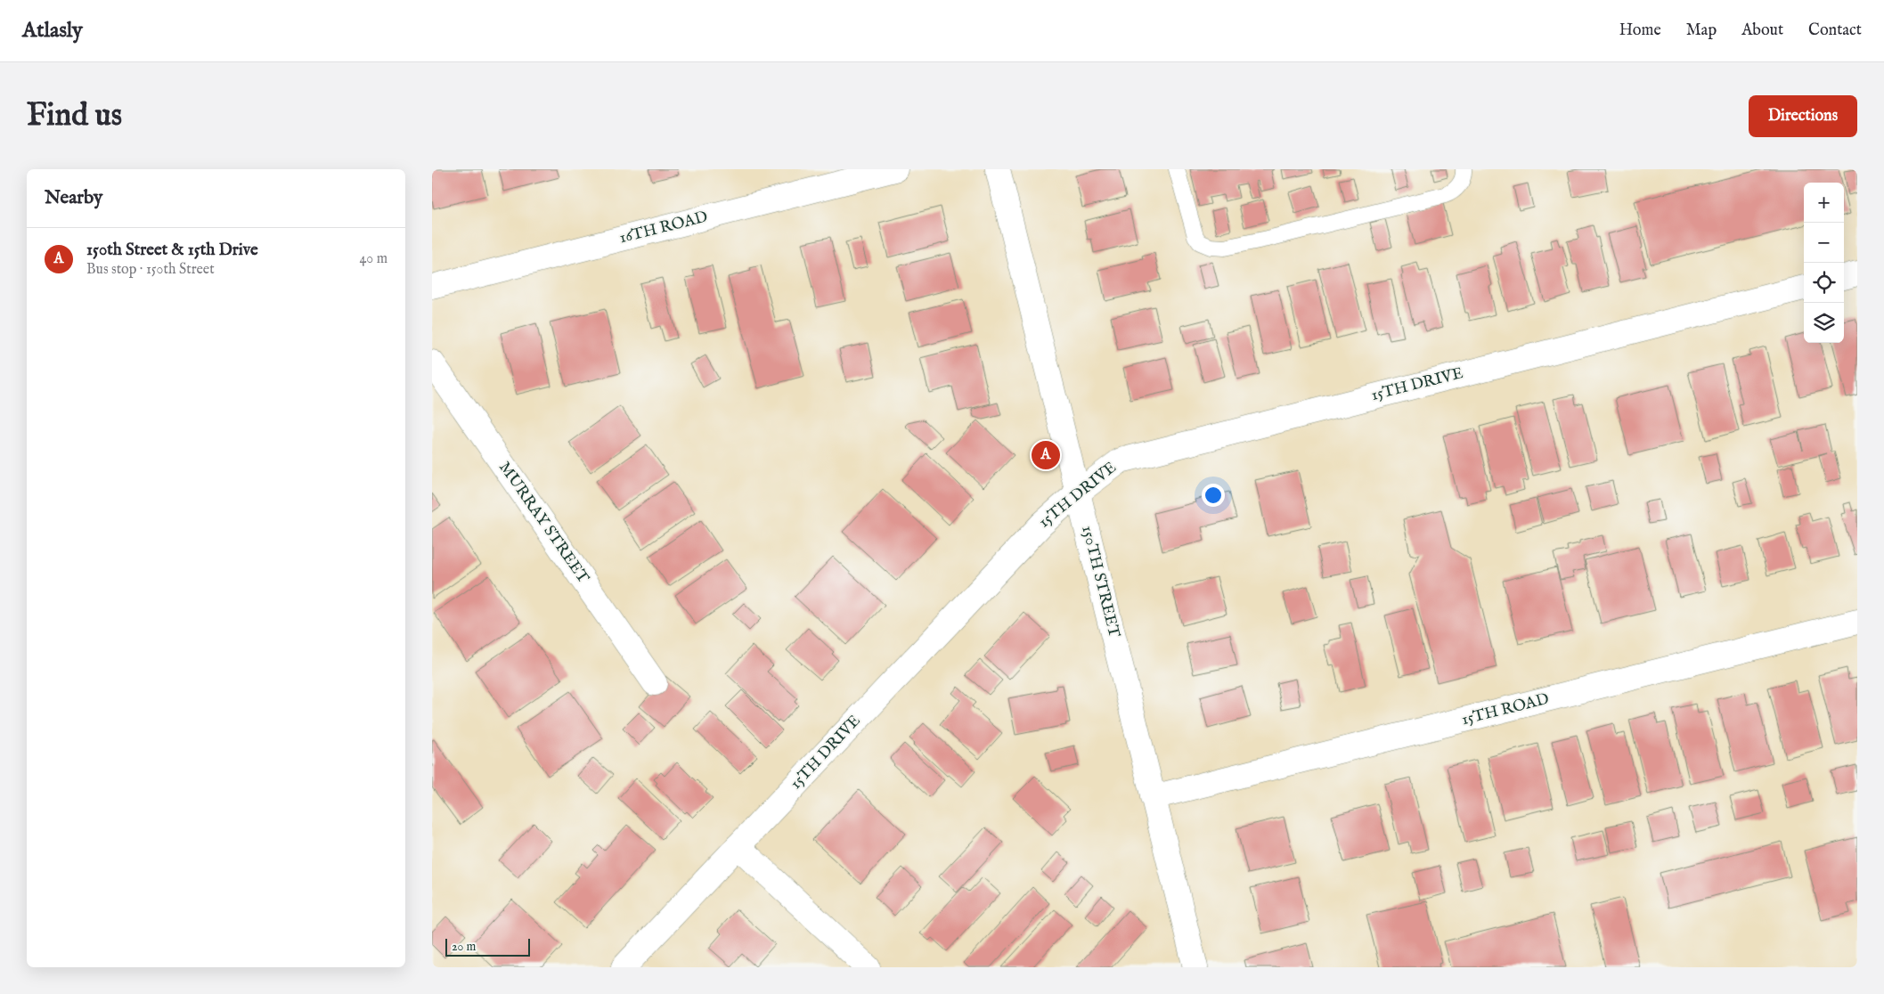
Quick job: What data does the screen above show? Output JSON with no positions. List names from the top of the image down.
{
  "streets": {
    "street": [
      "16TH ROAD",
      "15TH DRIVE",
      "MURRAY STREET",
      "150TH STREET",
      "15TH ROAD"
    ]
  },
  "crossings": [
    ["15TH DRIVE", "150TH STREET"],
    ["150TH STREET", "15TH ROAD"]
  ],
  "scale_bar": "20 m",
  "page": {
    "header": "Atlasly",
    "nav": [
      "Home",
      "Map",
      "About",
      "Contact"
    ],
    "buttons": "Directions",
    "title": "Find us",
    "heading": "Nearby",
    "map_buttons": ["+", "−"],
    "list": [
      {
        "mark": "A",
        "name": "150th Street & 15th Drive",
        "note": "Bus stop · 150th Street",
        "value": "40 m"
      }
    ],
    "pins": "A",
    "scale": "20 m"
  }
}
